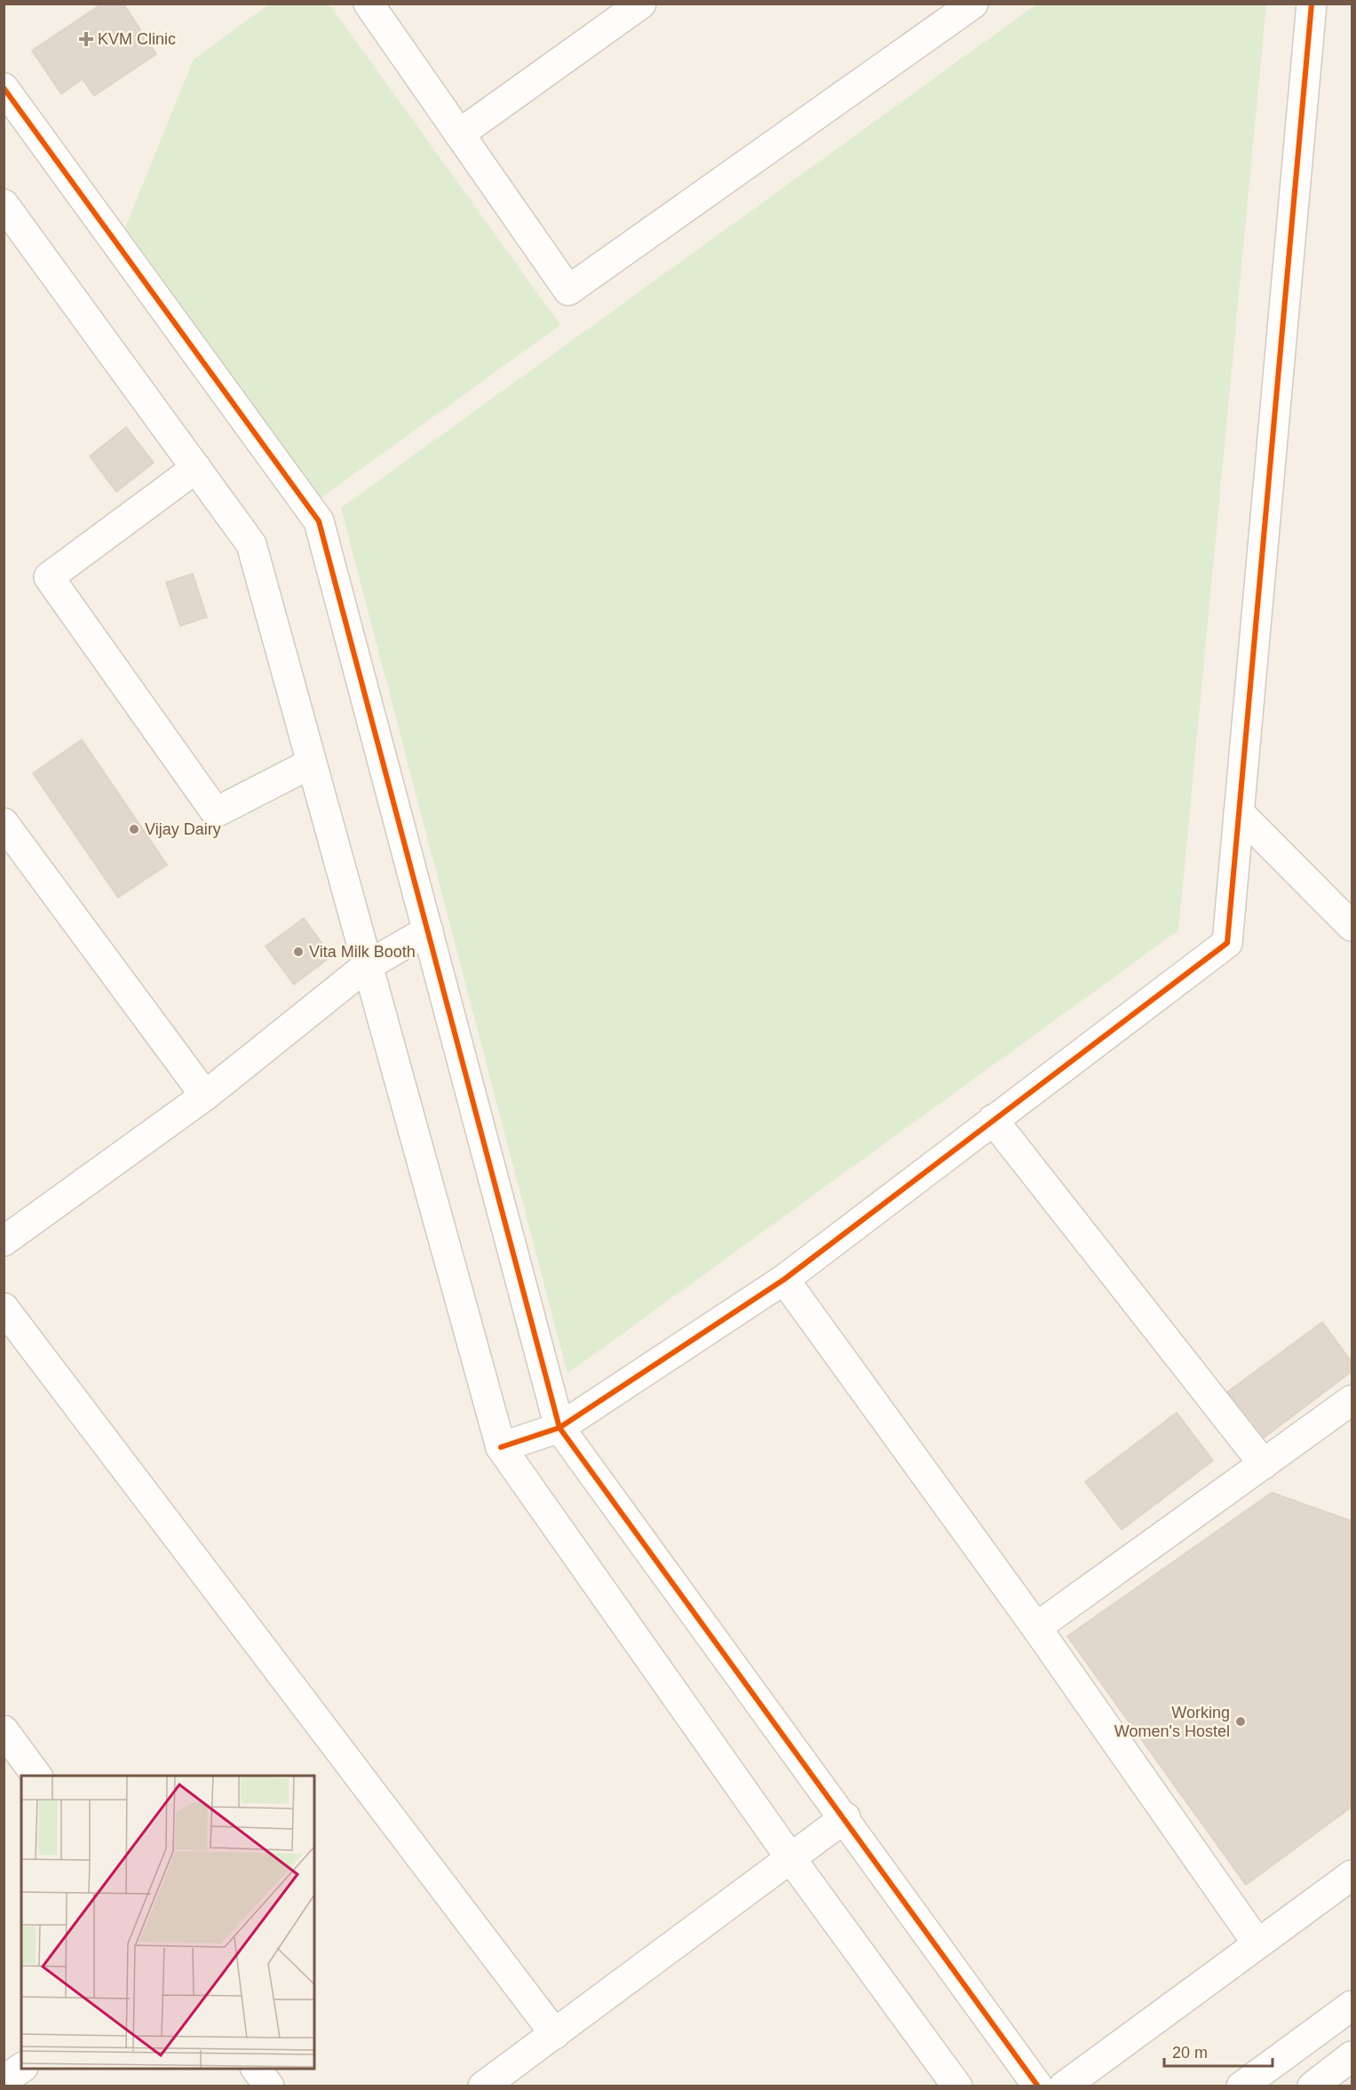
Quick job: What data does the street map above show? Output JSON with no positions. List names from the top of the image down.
{
  "places": {
    "health": ["KVM Clinic"],
    "other": ["Vijay Dairy", "Vita Milk Booth", "Working Women's Hostel"]
  },
  "scale_bar": "20 m"
}
